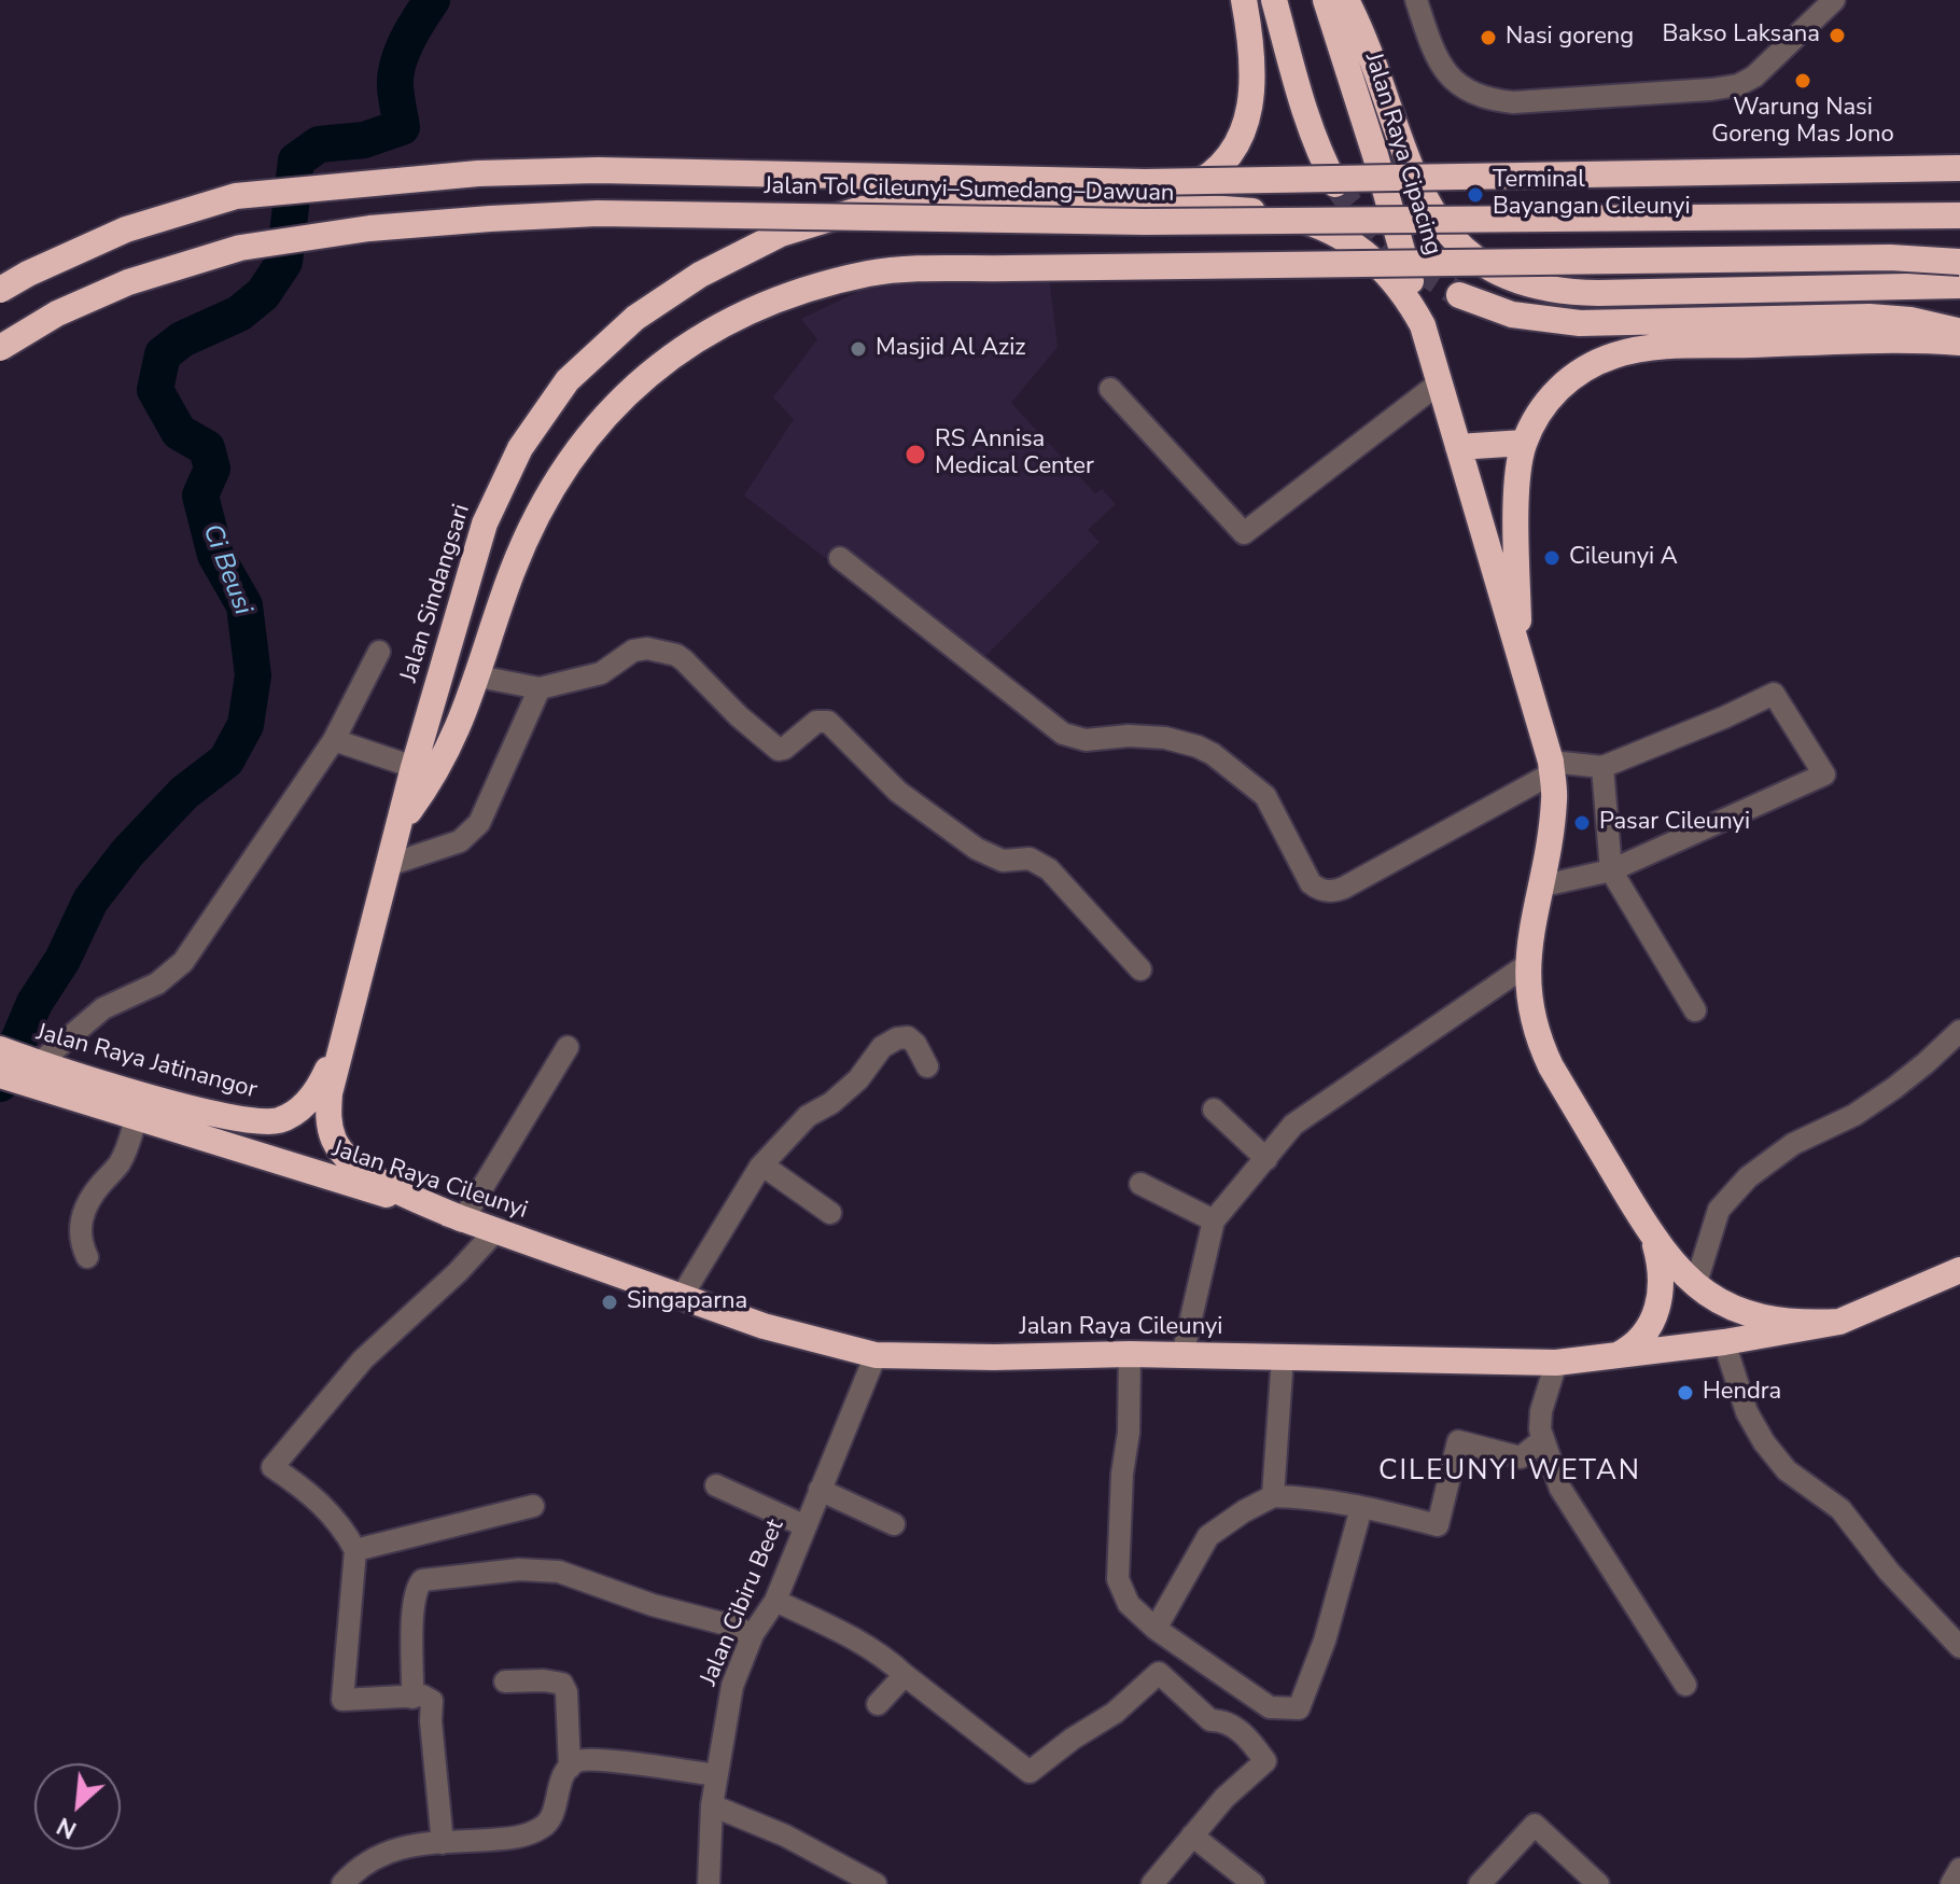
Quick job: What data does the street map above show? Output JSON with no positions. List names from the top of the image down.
{
  "streets": {
    "highway": [
      "Jalan Raya Cipacing",
      "Jalan Tol Cileunyi–Sumedang–Dawuan",
      "Jalan Sindangsari",
      "Jalan Raya Jatinangor",
      "Jalan Raya Cileunyi"
    ],
    "street": ["Jalan Cibiru Beet"]
  },
  "crossings": [
    ["Jalan Sindangsari", "Jalan Raya Jatinangor"],
    ["Jalan Raya Jatinangor", "Jalan Raya Cileunyi"],
    ["Jalan Raya Cileunyi", "Jalan Cibiru Beet"]
  ],
  "districts": ["CILEUNYI WETAN"],
  "water": ["Ci Beusi"],
  "places": [
    "Bakso Laksana",
    "Nasi goreng",
    "Warung Nasi Goreng Mas Jono",
    "Terminal Bayangan Cileunyi",
    "Masjid Al Aziz",
    "RS Annisa Medical Center",
    "Cileunyi A",
    "Pasar Cileunyi",
    "Singaparna",
    "Hendra"
  ],
  "north": "bottom left"
}
